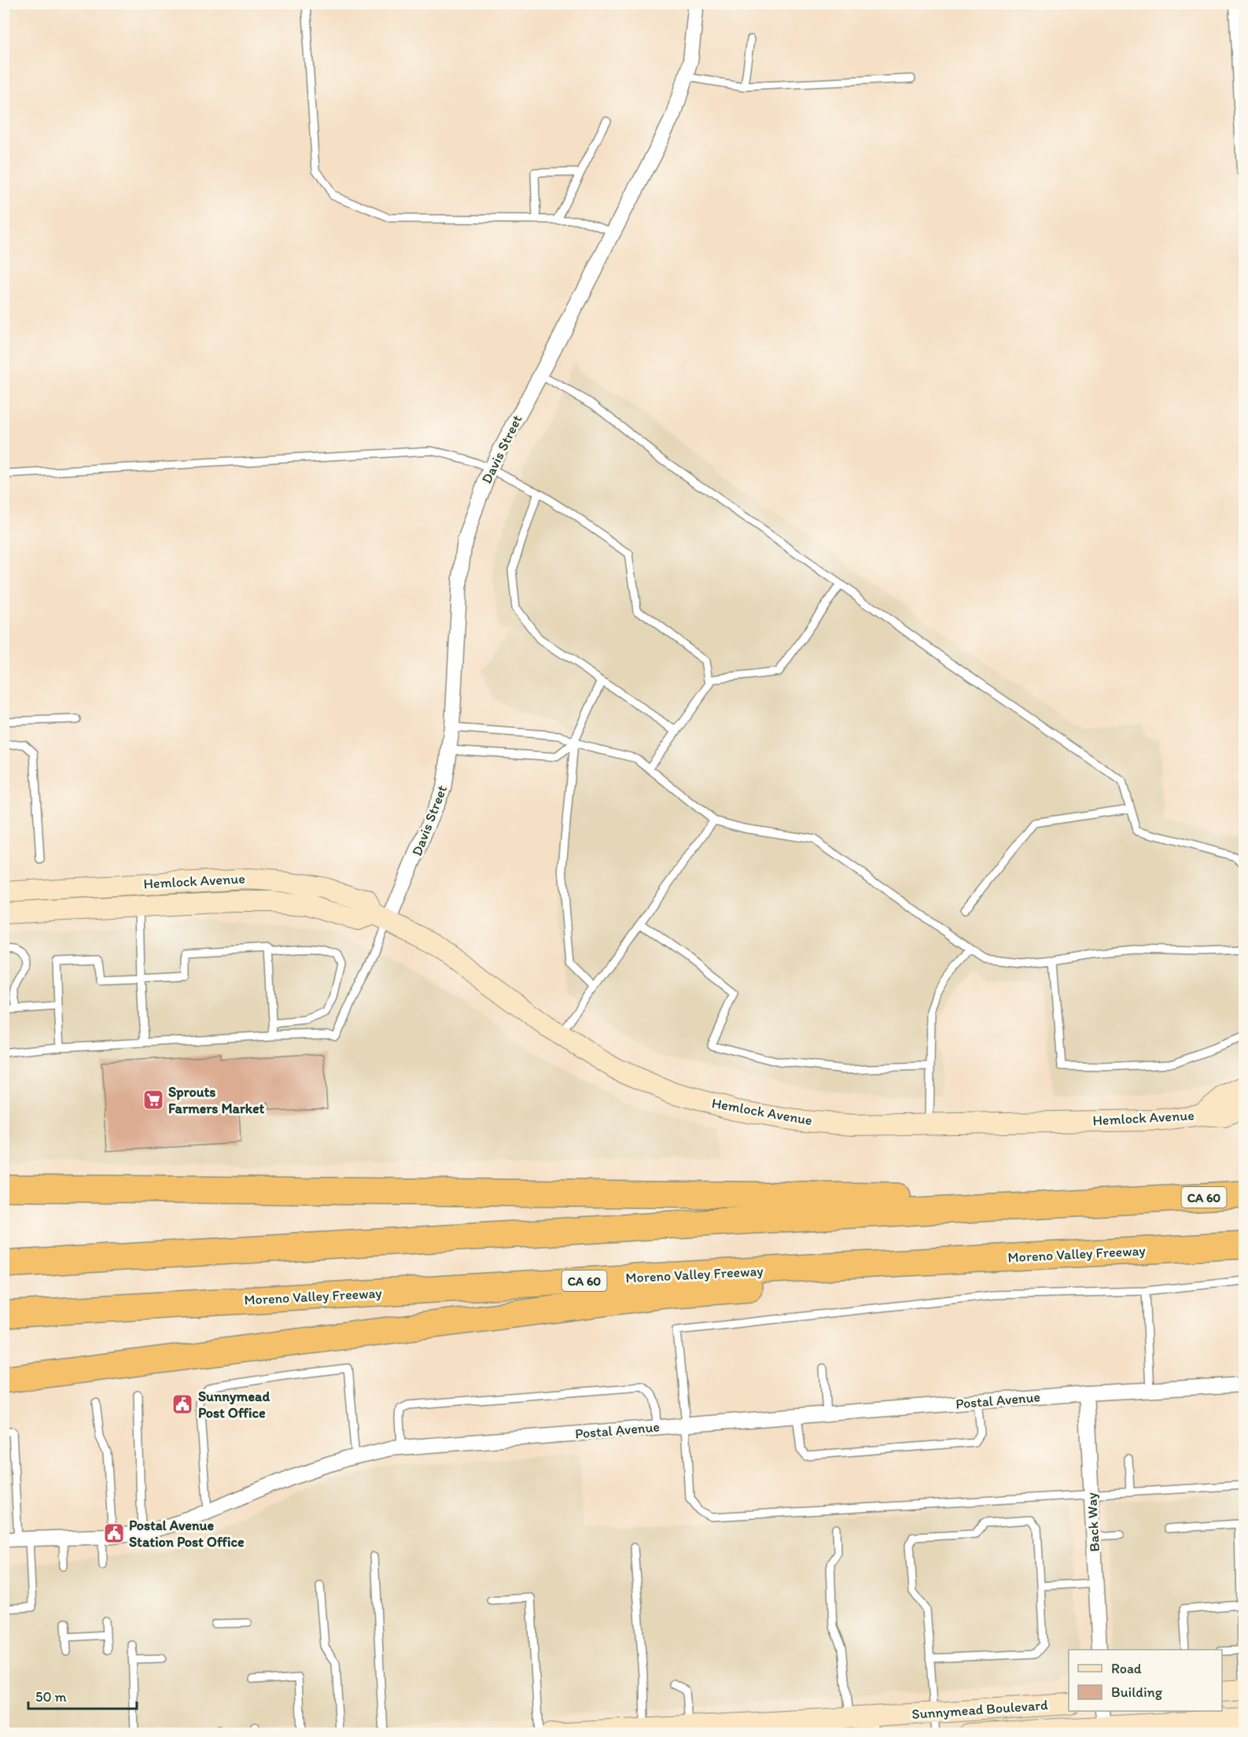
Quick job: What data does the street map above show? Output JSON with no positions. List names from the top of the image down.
{
  "streets": {
    "highway": ["CA 60", "Moreno Valley Freeway"],
    "street": [
      "Davis Street",
      "Hemlock Avenue",
      "Postal Avenue",
      "Back Way",
      "Sunnymead Boulevard"
    ]
  },
  "crossings": [
    ["Davis Street", "Hemlock Avenue"],
    ["Postal Avenue", "Back Way"]
  ],
  "places": {
    "supermarket": ["Sprouts Farmers Market"],
    "public building": ["Sunnymead Post Office", "Postal Avenue Station Post Office"]
  },
  "legend": ["Road", "Building"],
  "scale_bar": "50 m"
}
